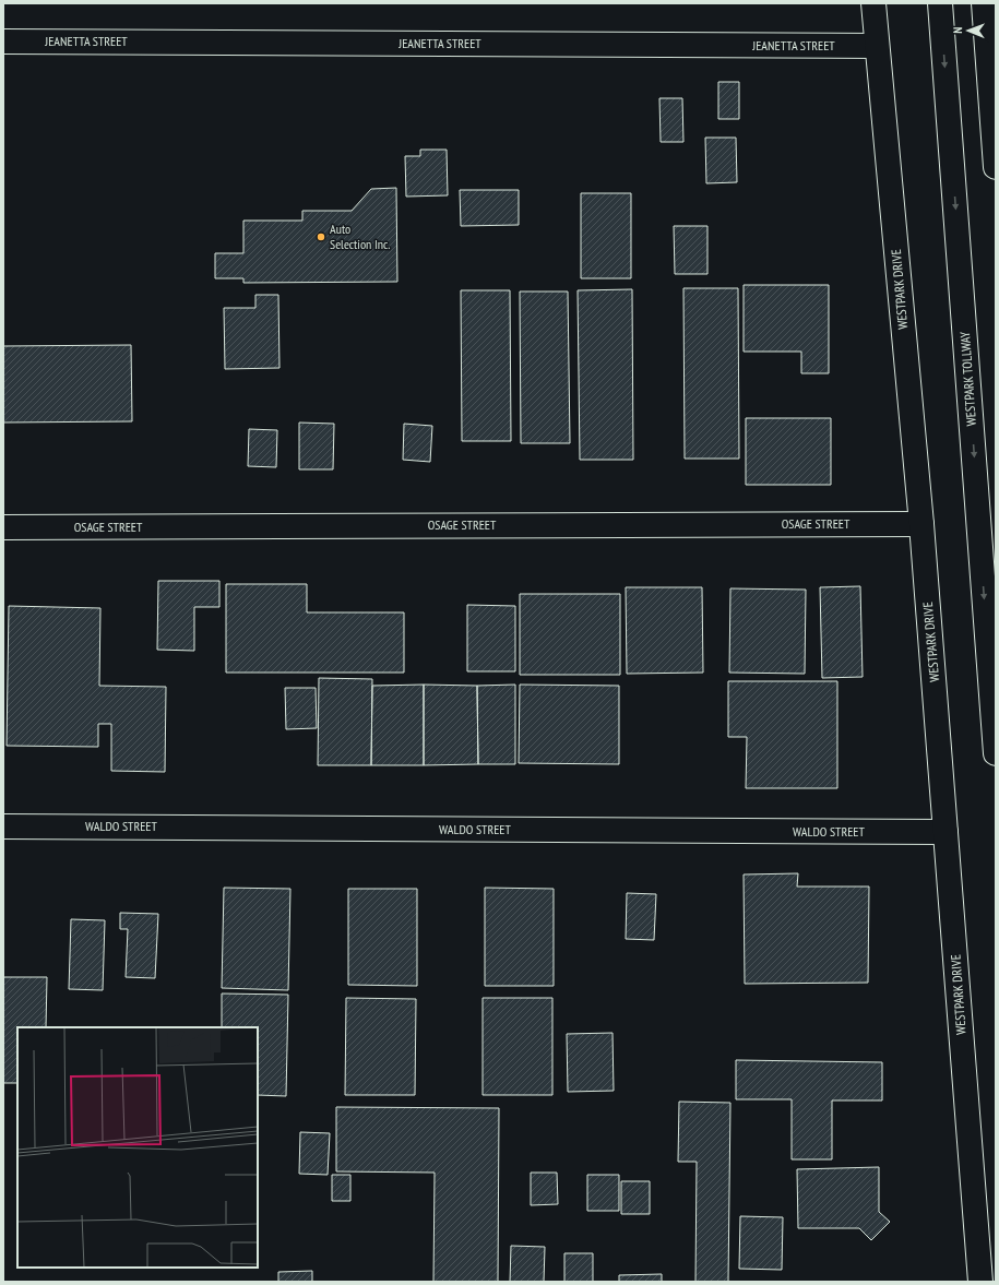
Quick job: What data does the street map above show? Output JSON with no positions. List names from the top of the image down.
{
  "streets": {
    "main road": [
      "JEANETTA STREET",
      "WESTPARK DRIVE",
      "WESTPARK TOLLWAY",
      "OSAGE STREET",
      "WALDO STREET"
    ]
  },
  "crossings": [
    ["JEANETTA STREET", "WESTPARK DRIVE"],
    ["WESTPARK DRIVE", "OSAGE STREET"],
    ["WESTPARK DRIVE", "WALDO STREET"]
  ],
  "one_way": ["WESTPARK TOLLWAY"],
  "places": ["Auto Selection Inc."],
  "north": "left"
}
